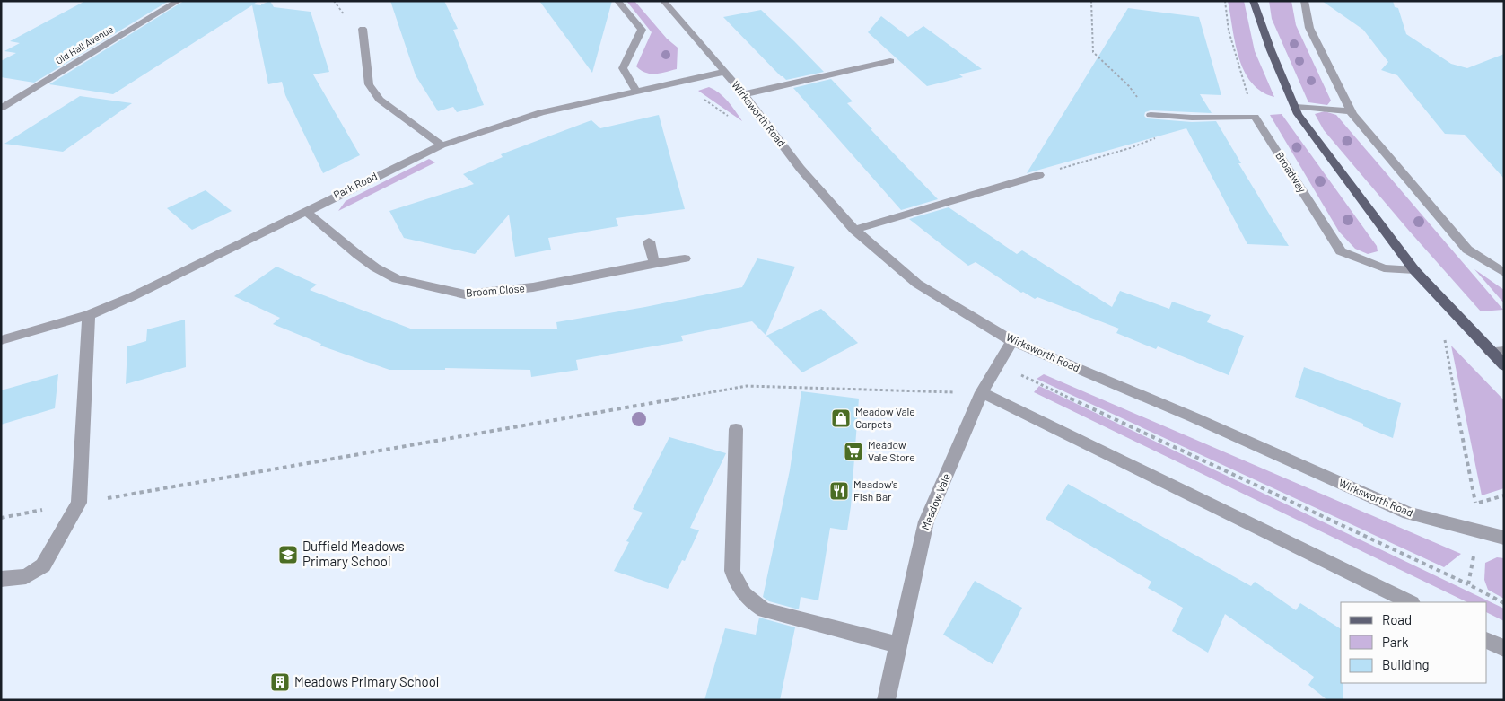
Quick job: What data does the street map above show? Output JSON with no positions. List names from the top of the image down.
{
  "streets": {
    "street": [
      "Old Hall Avenue",
      "Wirksworth Road",
      "Broadway",
      "Park Road",
      "Broom Close",
      "Meadow Vale"
    ]
  },
  "crossings": [
    ["Wirksworth Road", "Park Road"],
    ["Wirksworth Road", "Meadow Vale"],
    ["Park Road", "Broom Close"]
  ],
  "places": {
    "shop": ["Meadow Vale Carpets"],
    "supermarket": ["Meadow Vale Store"],
    "restaurant": ["Meadow's Fish Bar"],
    "school or university": ["Duffield Meadows Primary School"],
    "building": ["Meadows Primary School"]
  },
  "legend": ["Road", "Park", "Building"]
}
